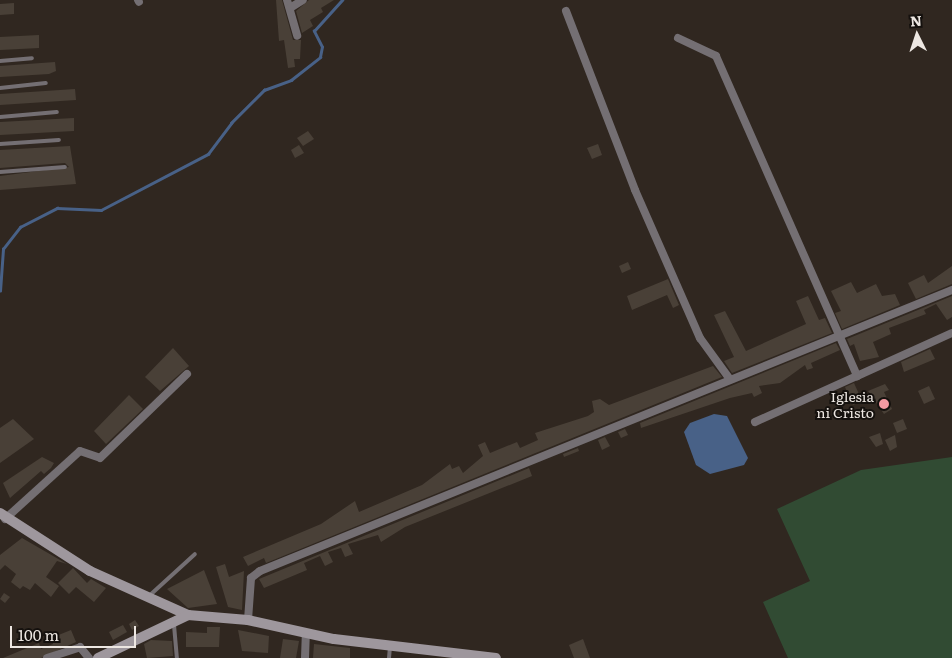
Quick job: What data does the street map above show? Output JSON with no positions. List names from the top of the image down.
{
  "places": ["Iglesia ni Cristo"],
  "scale_bar": "100 m",
  "north": "top"
}
